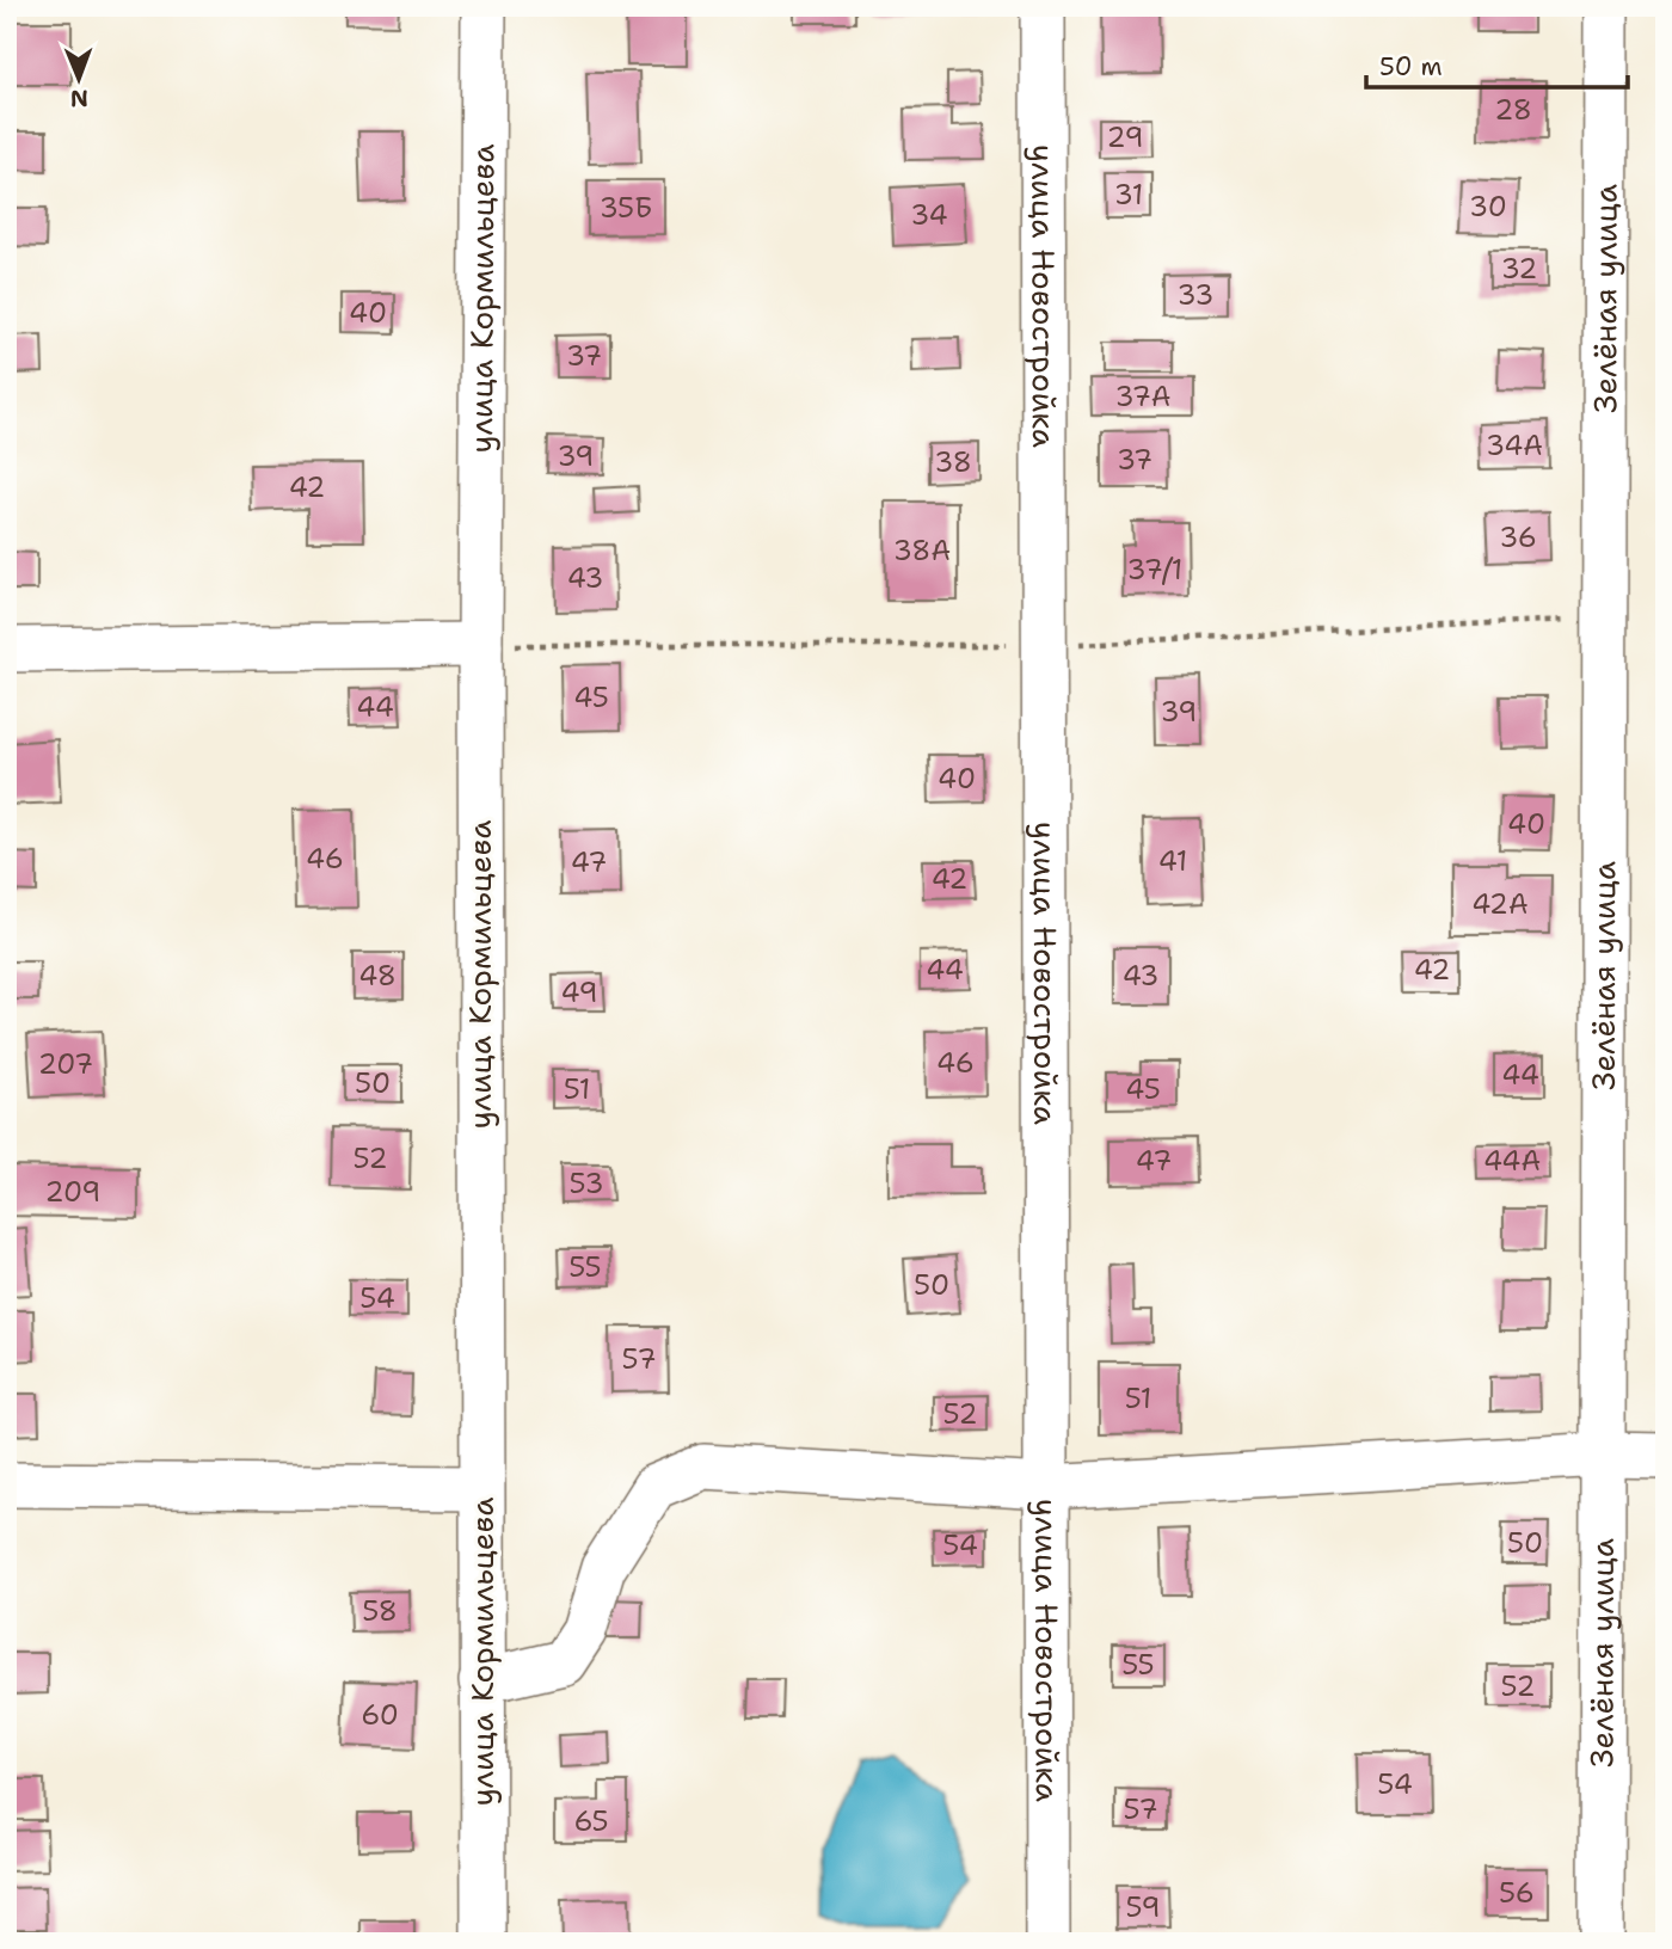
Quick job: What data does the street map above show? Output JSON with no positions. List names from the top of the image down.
{
  "streets": {
    "street": ["улица Кормильцева", "улица Новостройка", "Зелёная улица"]
  },
  "house_numbers": [
    "28",
    "29",
    "31",
    "30",
    "35Б",
    "34",
    "32",
    "33",
    "40",
    "37",
    "37А",
    "34А",
    "39",
    "37",
    "38",
    "42",
    "36",
    "38А",
    "37/1",
    "43",
    "45",
    "44",
    "39",
    "40",
    "40",
    "46",
    "41",
    "47",
    "42",
    "42А",
    "44",
    "42",
    "48",
    "43",
    "49",
    "46",
    "207",
    "44",
    "50",
    "51",
    "45",
    "52",
    "47",
    "44А",
    "53",
    "209",
    "55",
    "50",
    "54",
    "57",
    "51",
    "52",
    "50",
    "54",
    "58",
    "55",
    "52",
    "60",
    "54",
    "57",
    "65",
    "56",
    "59"
  ],
  "scale_bar": "50 m",
  "north": "bottom"
}
